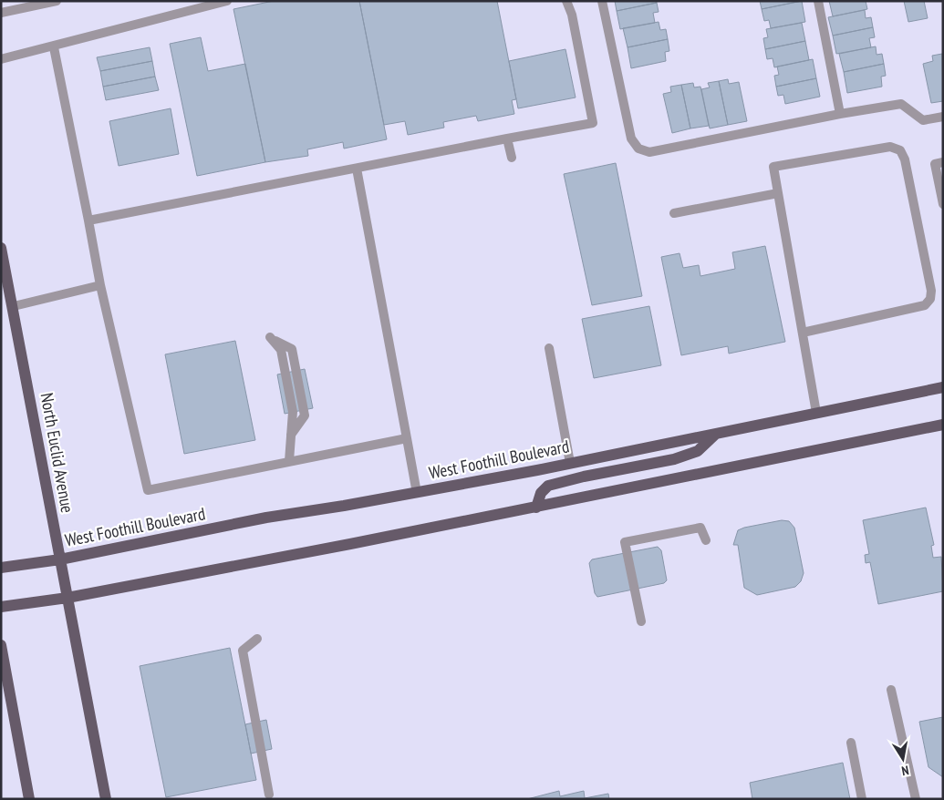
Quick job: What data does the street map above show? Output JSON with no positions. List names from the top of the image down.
{
  "streets": {
    "main road": ["North Euclid Avenue", "West Foothill Boulevard"]
  },
  "crossings": [
    ["North Euclid Avenue", "West Foothill Boulevard"]
  ],
  "north": "bottom"
}
